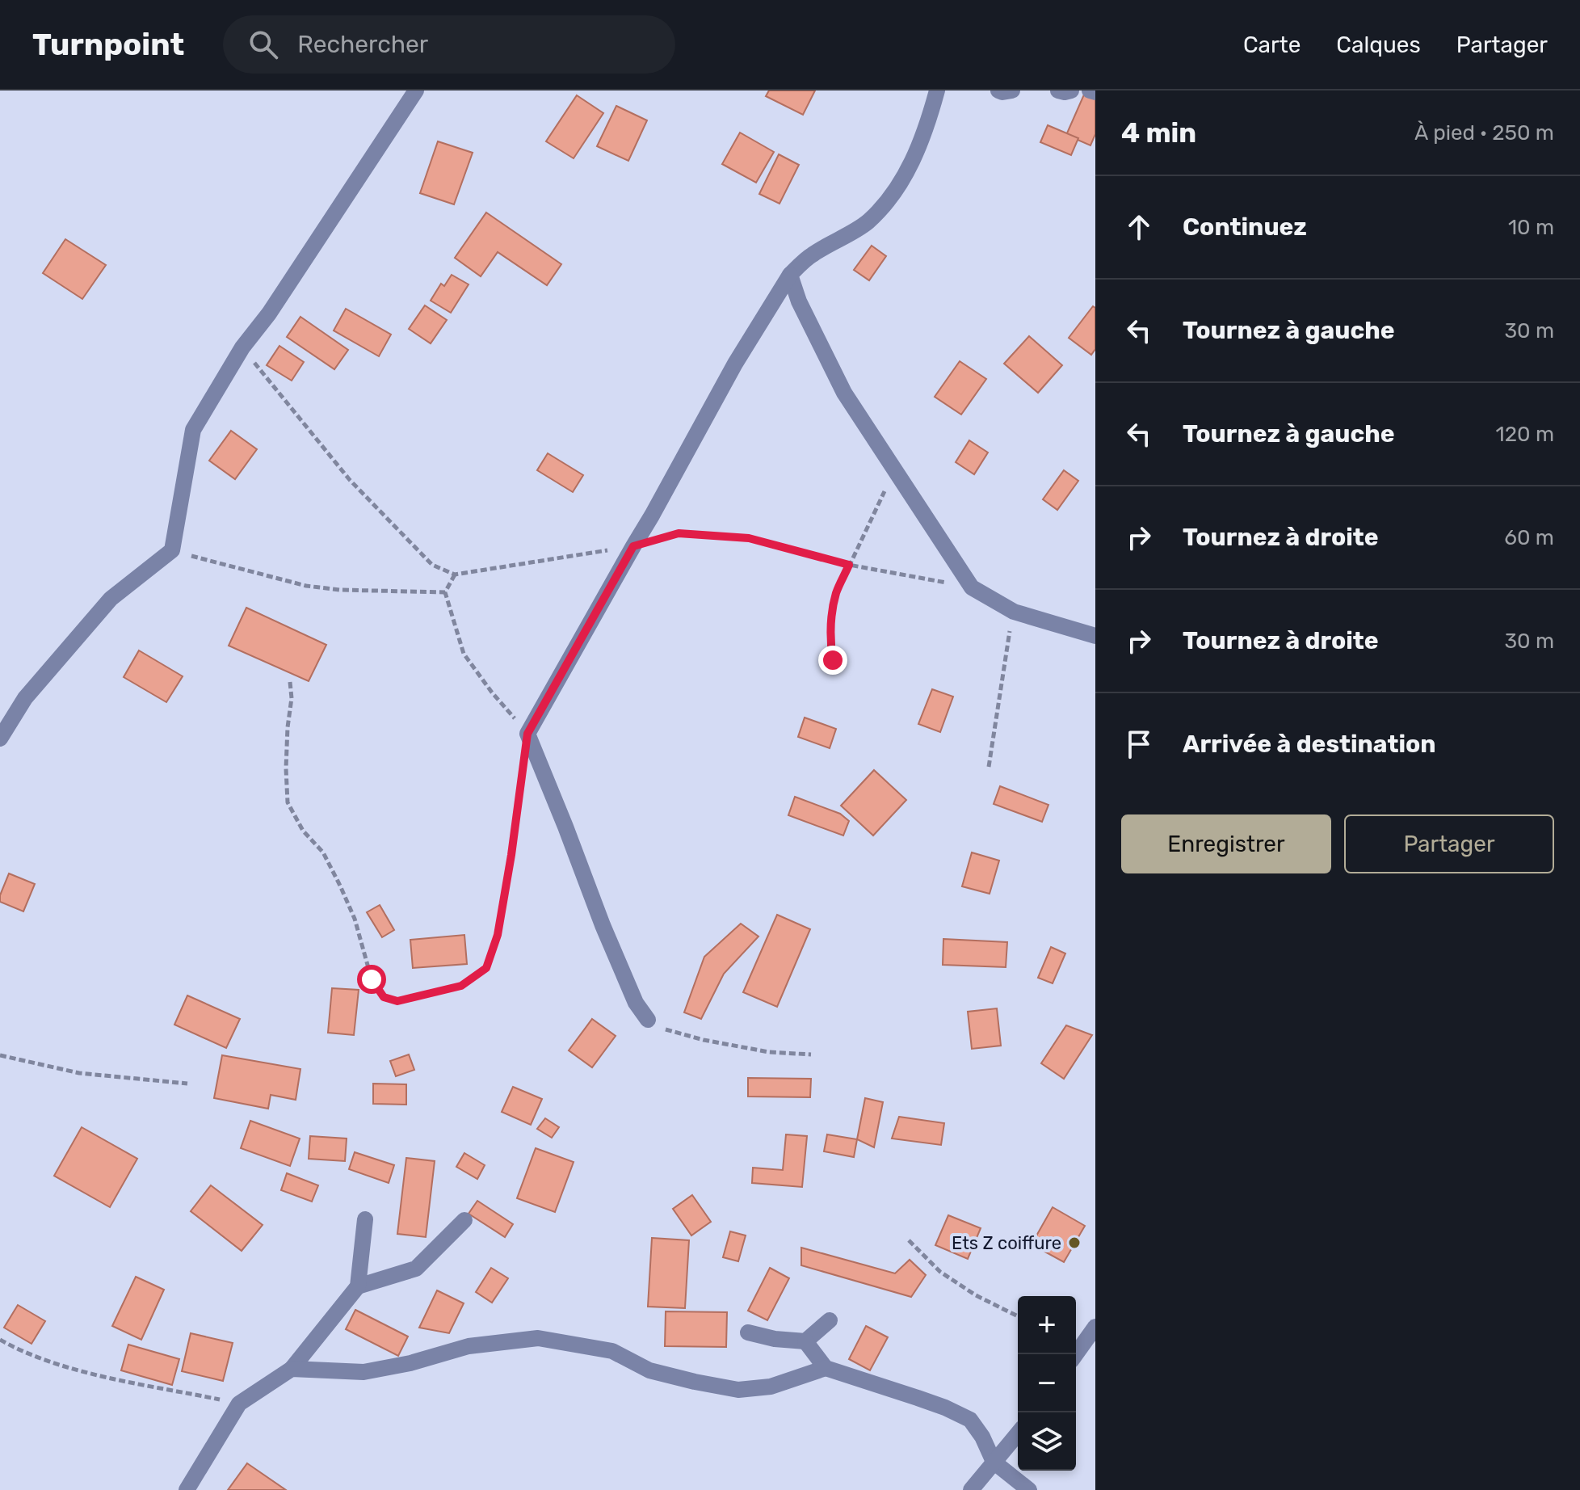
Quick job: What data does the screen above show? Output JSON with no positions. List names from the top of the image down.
{
  "places": ["Ets Z coiffure"],
  "page": {
    "header": "Turnpoint",
    "search": "Rechercher",
    "nav": ["Carte", "Calques", "Partager"],
    "heading": ["4 min", "À pied · 250 m"],
    "list": [
      ["Continuez", "10 m"],
      ["Tournez à gauche", "30 m"],
      ["Tournez à gauche", "120 m"],
      ["Tournez à droite", "60 m"],
      ["Tournez à droite", "30 m"],
      "Arrivée à destination"
    ],
    "buttons": ["Enregistrer", "Partager"],
    "map_buttons": ["+", "−"]
  }
}
